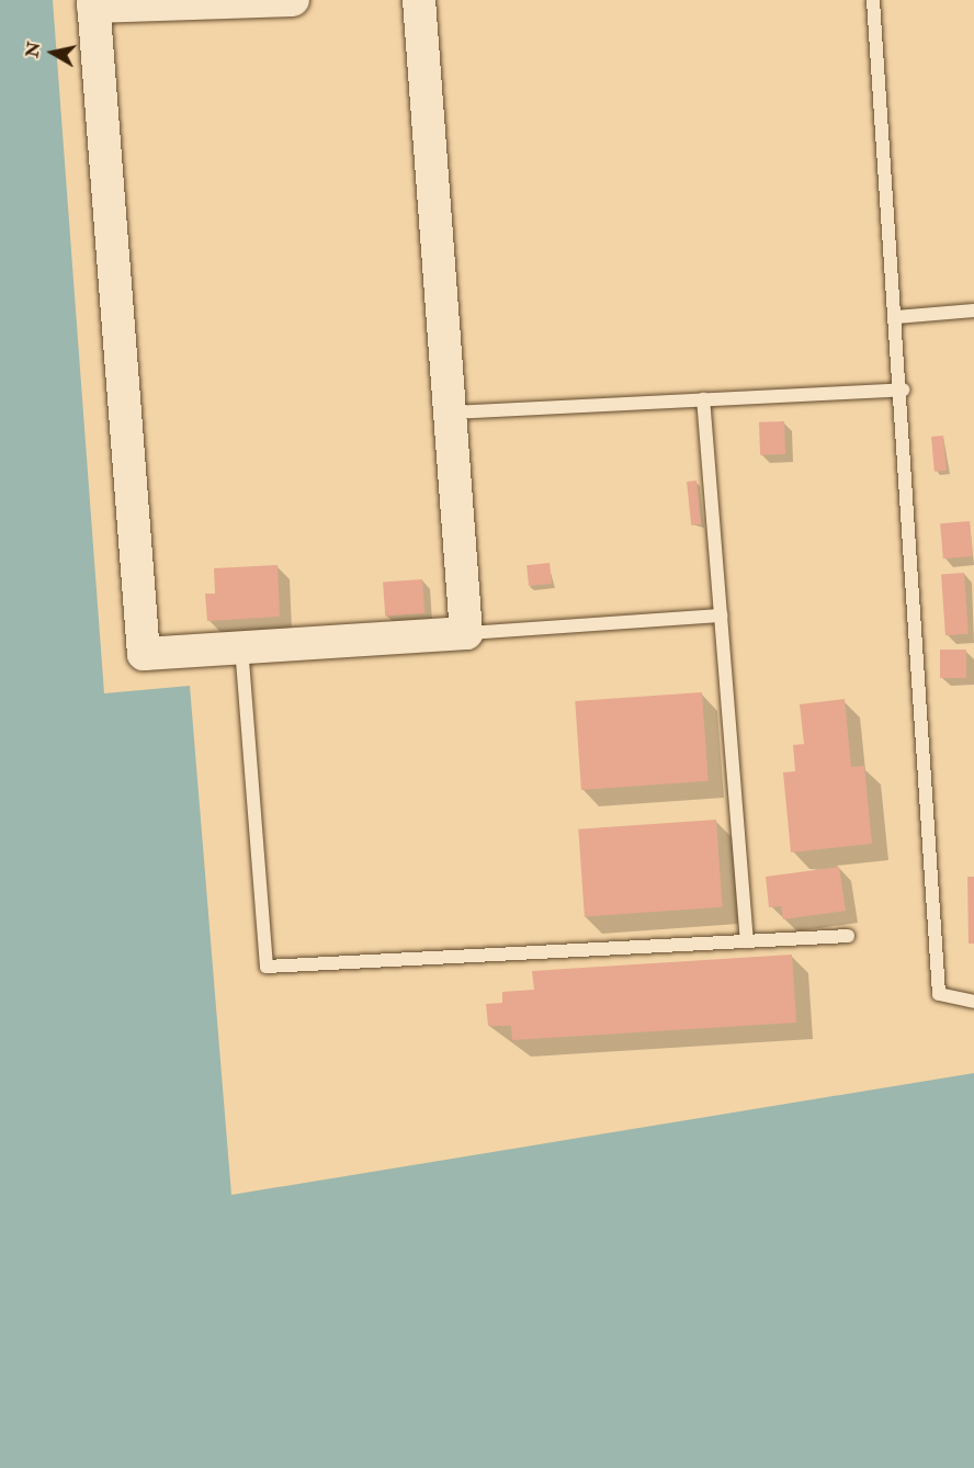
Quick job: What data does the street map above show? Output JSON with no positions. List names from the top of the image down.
{
  "north": "left"
}
